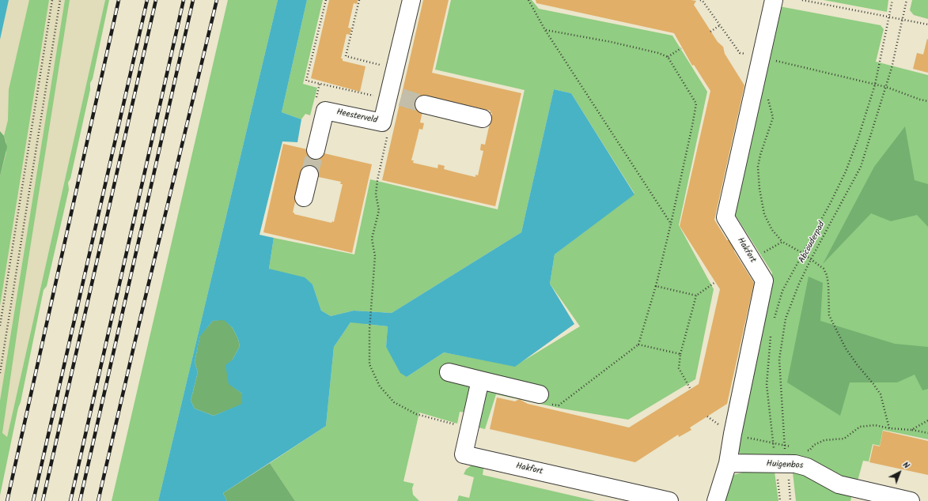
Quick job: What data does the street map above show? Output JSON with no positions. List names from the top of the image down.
{
  "streets": {
    "street": ["Heesterveld", "Hakfort", "Huigenbos"],
    "path": ["Abcouderpad"]
  },
  "crossings": [
    ["Abcouderpad", "Huigenbos"],
    ["Hakfort", "Huigenbos"]
  ],
  "north": "top right"
}
